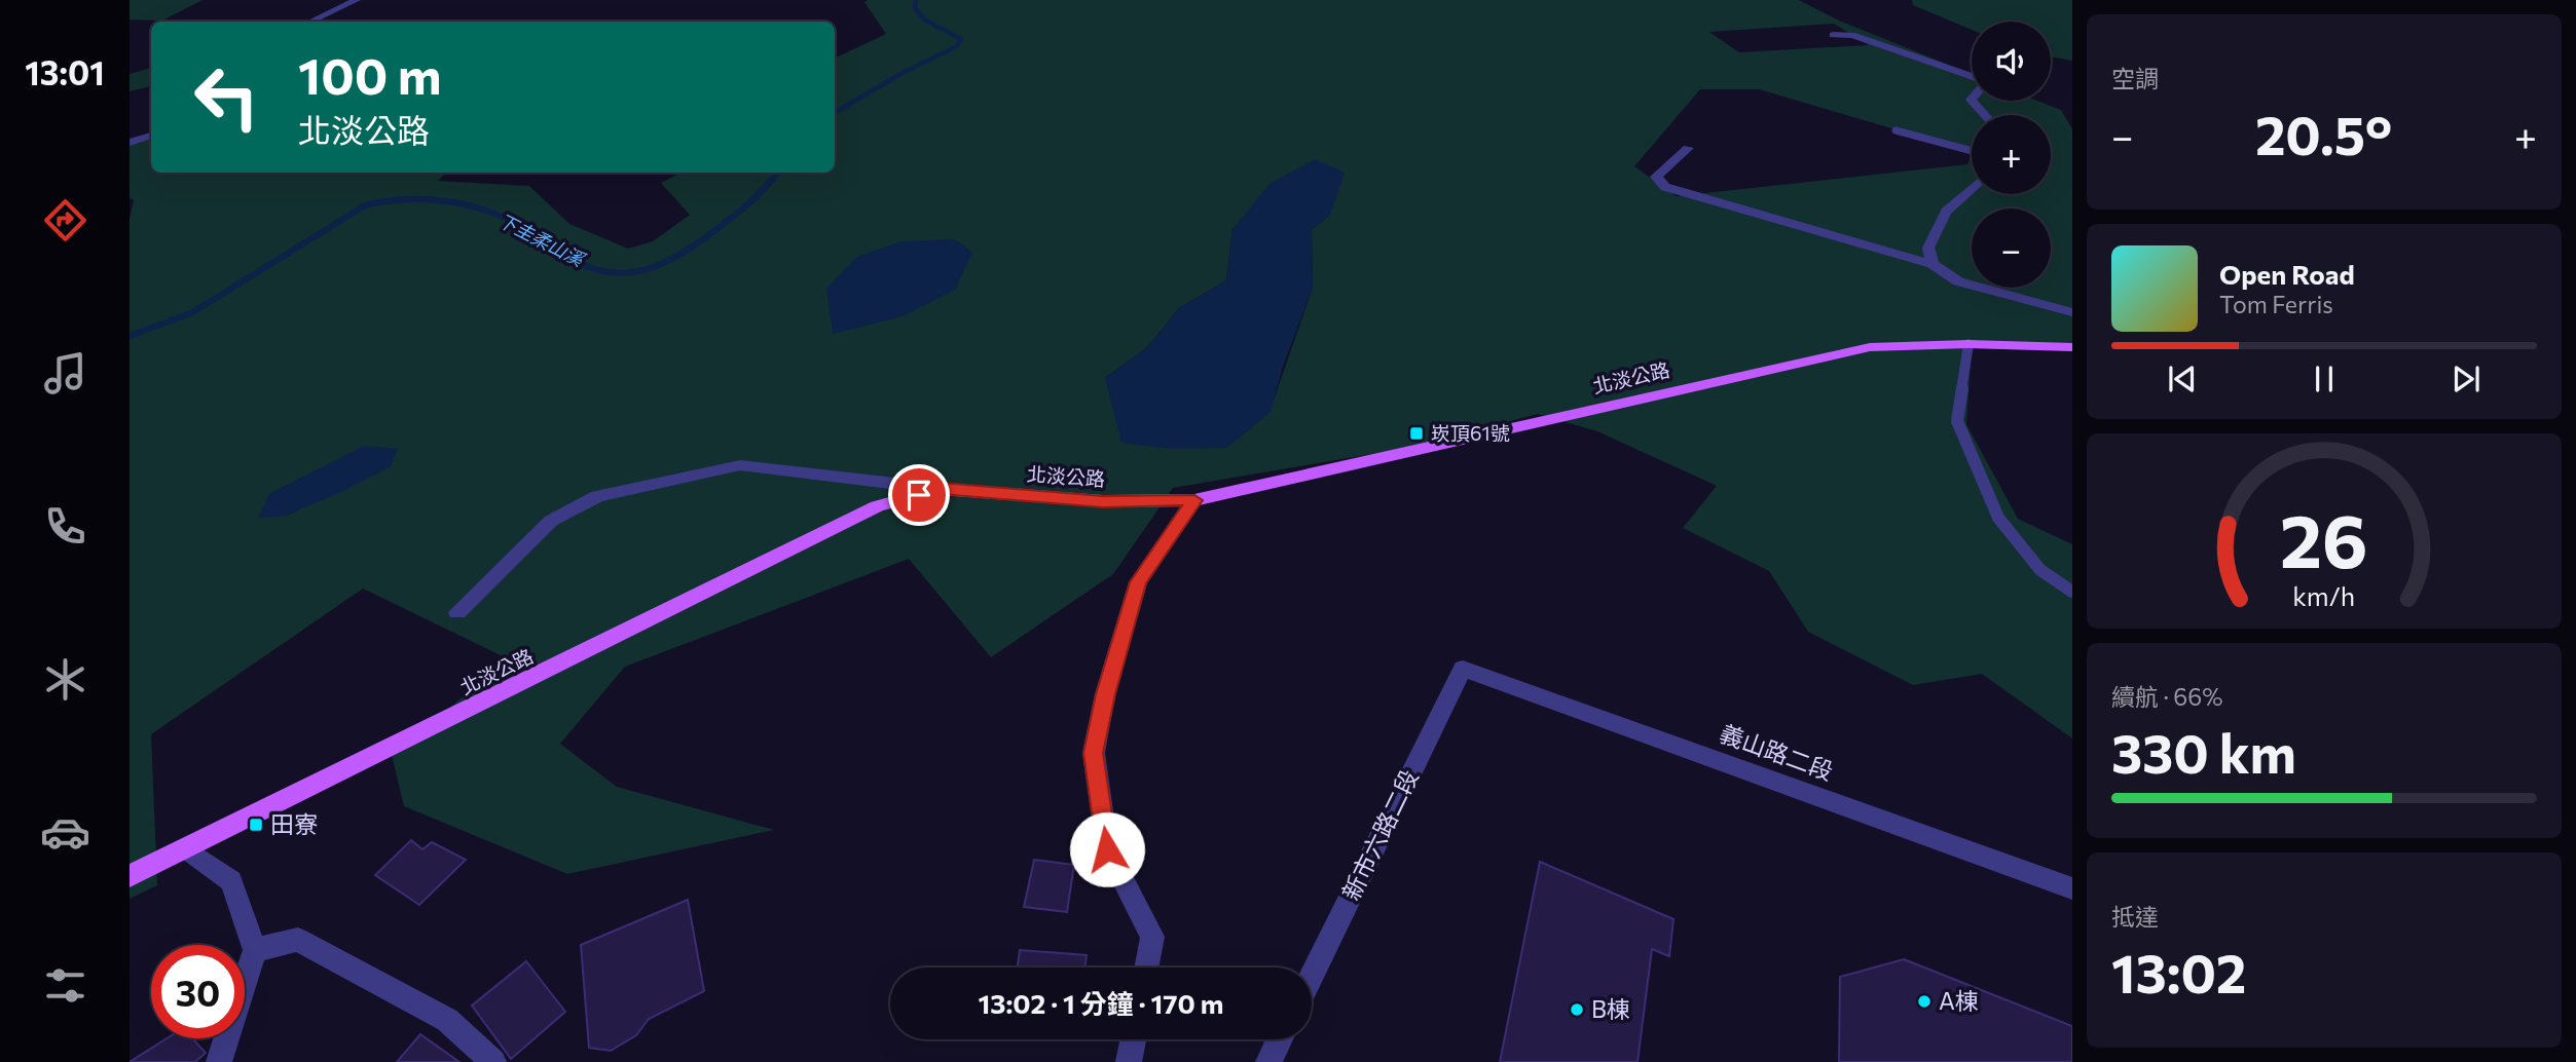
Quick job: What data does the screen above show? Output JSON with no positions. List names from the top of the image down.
{
  "streets": {
    "main road": ["北淡公路"],
    "street": ["義山路二段", "新市六路二段"]
  },
  "crossings": [
    ["義山路二段", "新市六路二段"]
  ],
  "water": ["下圭柔山溪"],
  "places": {
    "transit": ["崁頂61號", "田寮"],
    "other": ["A棟", "B棟"]
  },
  "page": {
    "tabs": "13:01",
    "tile": [
      "空調",
      ["續航 · 66%", "330 km"],
      ["抵達", "13:02"]
    ],
    "map_buttons": ["+", "−"],
    "turn": ["100 m", "北淡公路"],
    "heat": ["−", "20.5°", "+"],
    "song": ["Open Road", "Tom Ferris"],
    "limit": "30",
    "trip": "13:02 · 1 分鐘 · 170 m",
    "gauge": ["26", "km/h"]
  }
}
